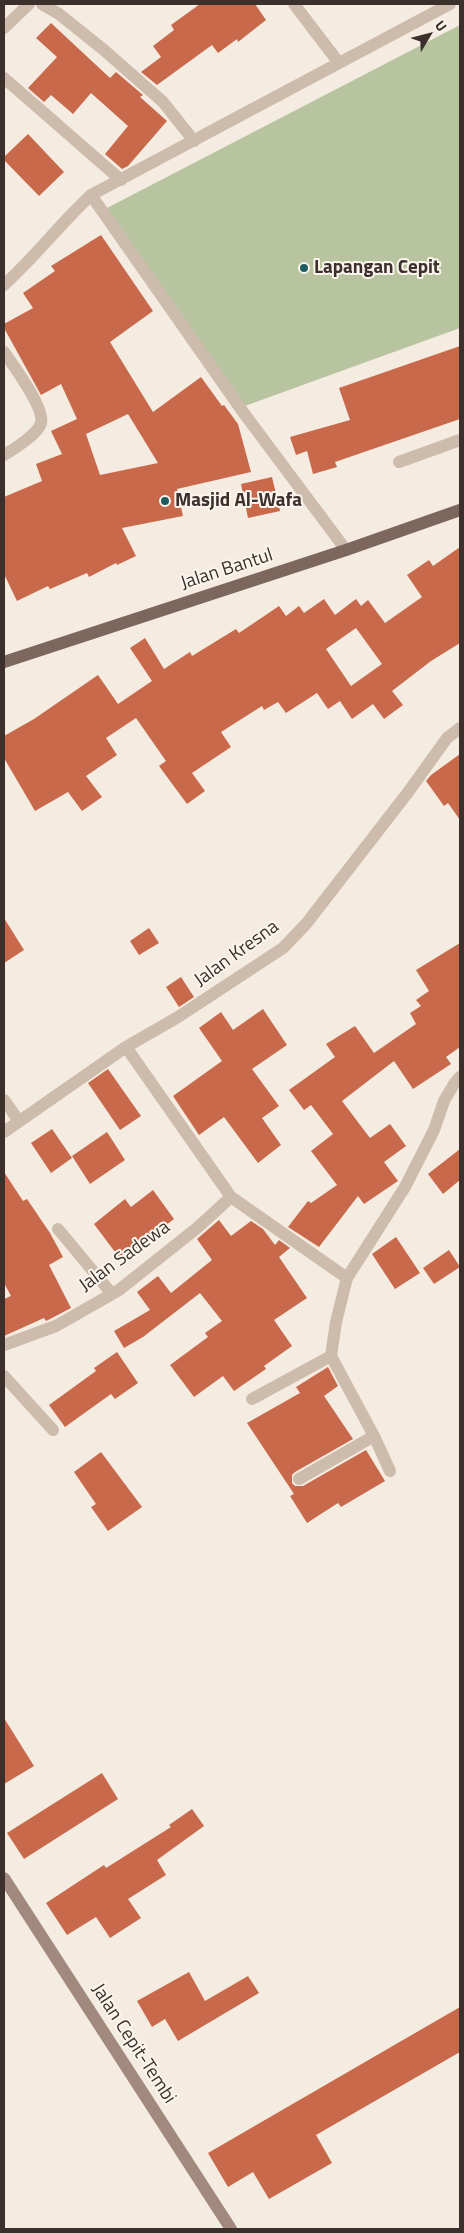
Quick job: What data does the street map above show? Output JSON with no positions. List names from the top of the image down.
{
  "streets": {
    "main road": ["Jalan Bantul", "Jalan Cepit-Tembi"],
    "street": ["Jalan Kresna", "Jalan Sadewa"]
  },
  "places": ["Lapangan Cepit", "Masjid Al-Wafa"],
  "north": "top right"
}
